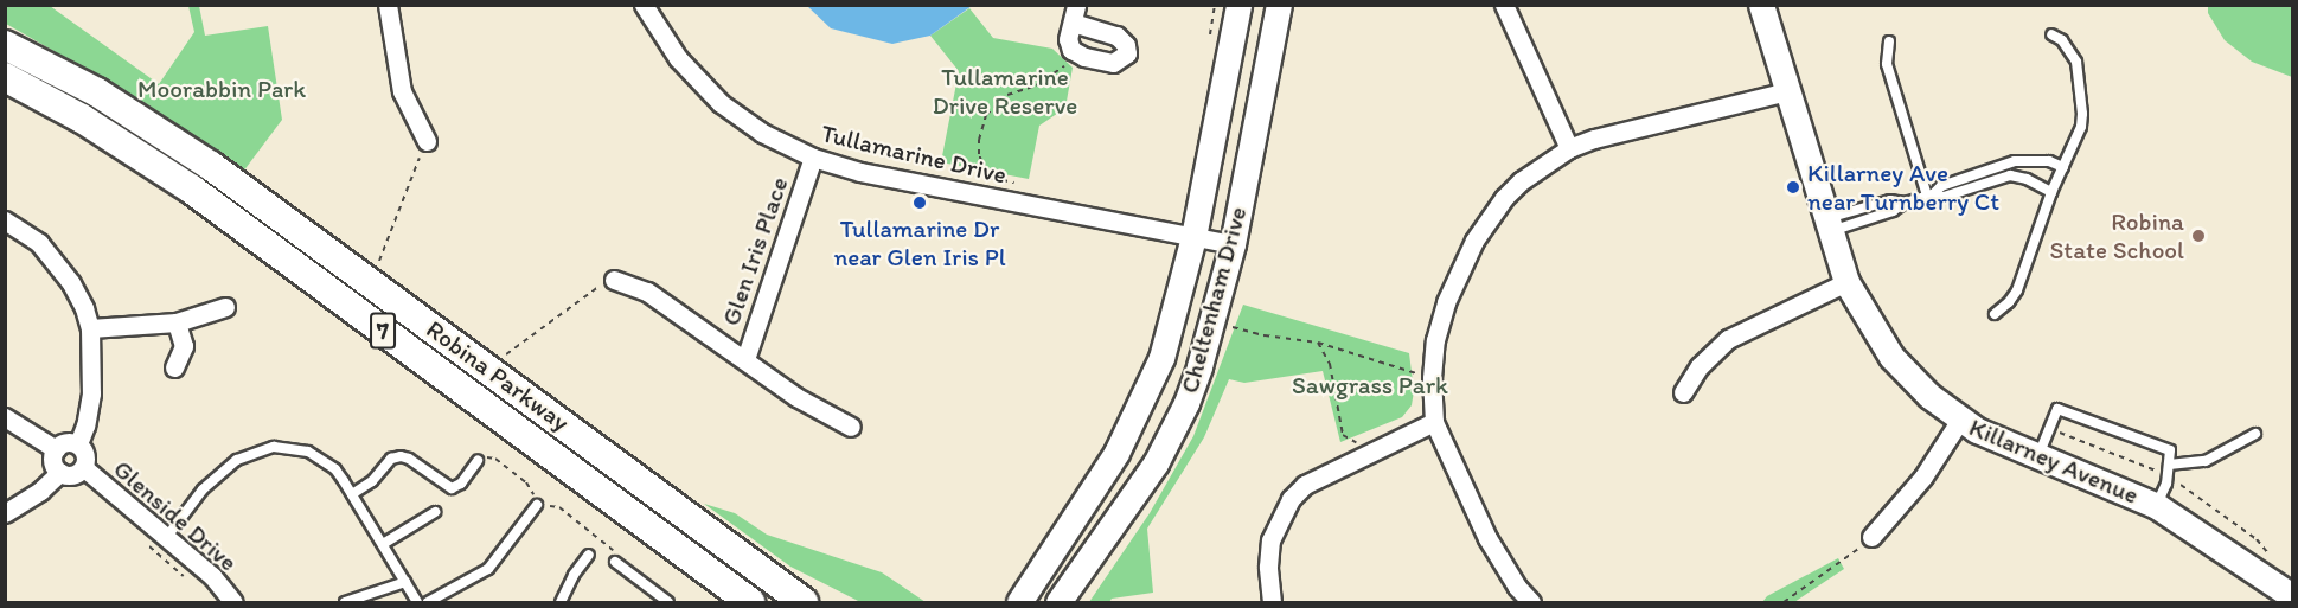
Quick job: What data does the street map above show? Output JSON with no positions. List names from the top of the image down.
{
  "streets": {
    "main road": [
      "Cheltenham Drive",
      "7",
      "Robina Parkway",
      "Killarney Avenue"
    ],
    "street": ["Tullamarine Drive", "Glen Iris Place", "Glenside Drive"]
  },
  "crossings": [
    ["Tullamarine Drive", "Glen Iris Place"],
    ["Tullamarine Drive", "Cheltenham Drive"]
  ],
  "parks": ["Tullamarine Drive Reserve", "Moorabbin Park", "Sawgrass Park"],
  "places": ["Killarney Ave near Turnberry Ct", "Tullamarine Dr near Glen Iris Pl", "Robina State School"]
}
